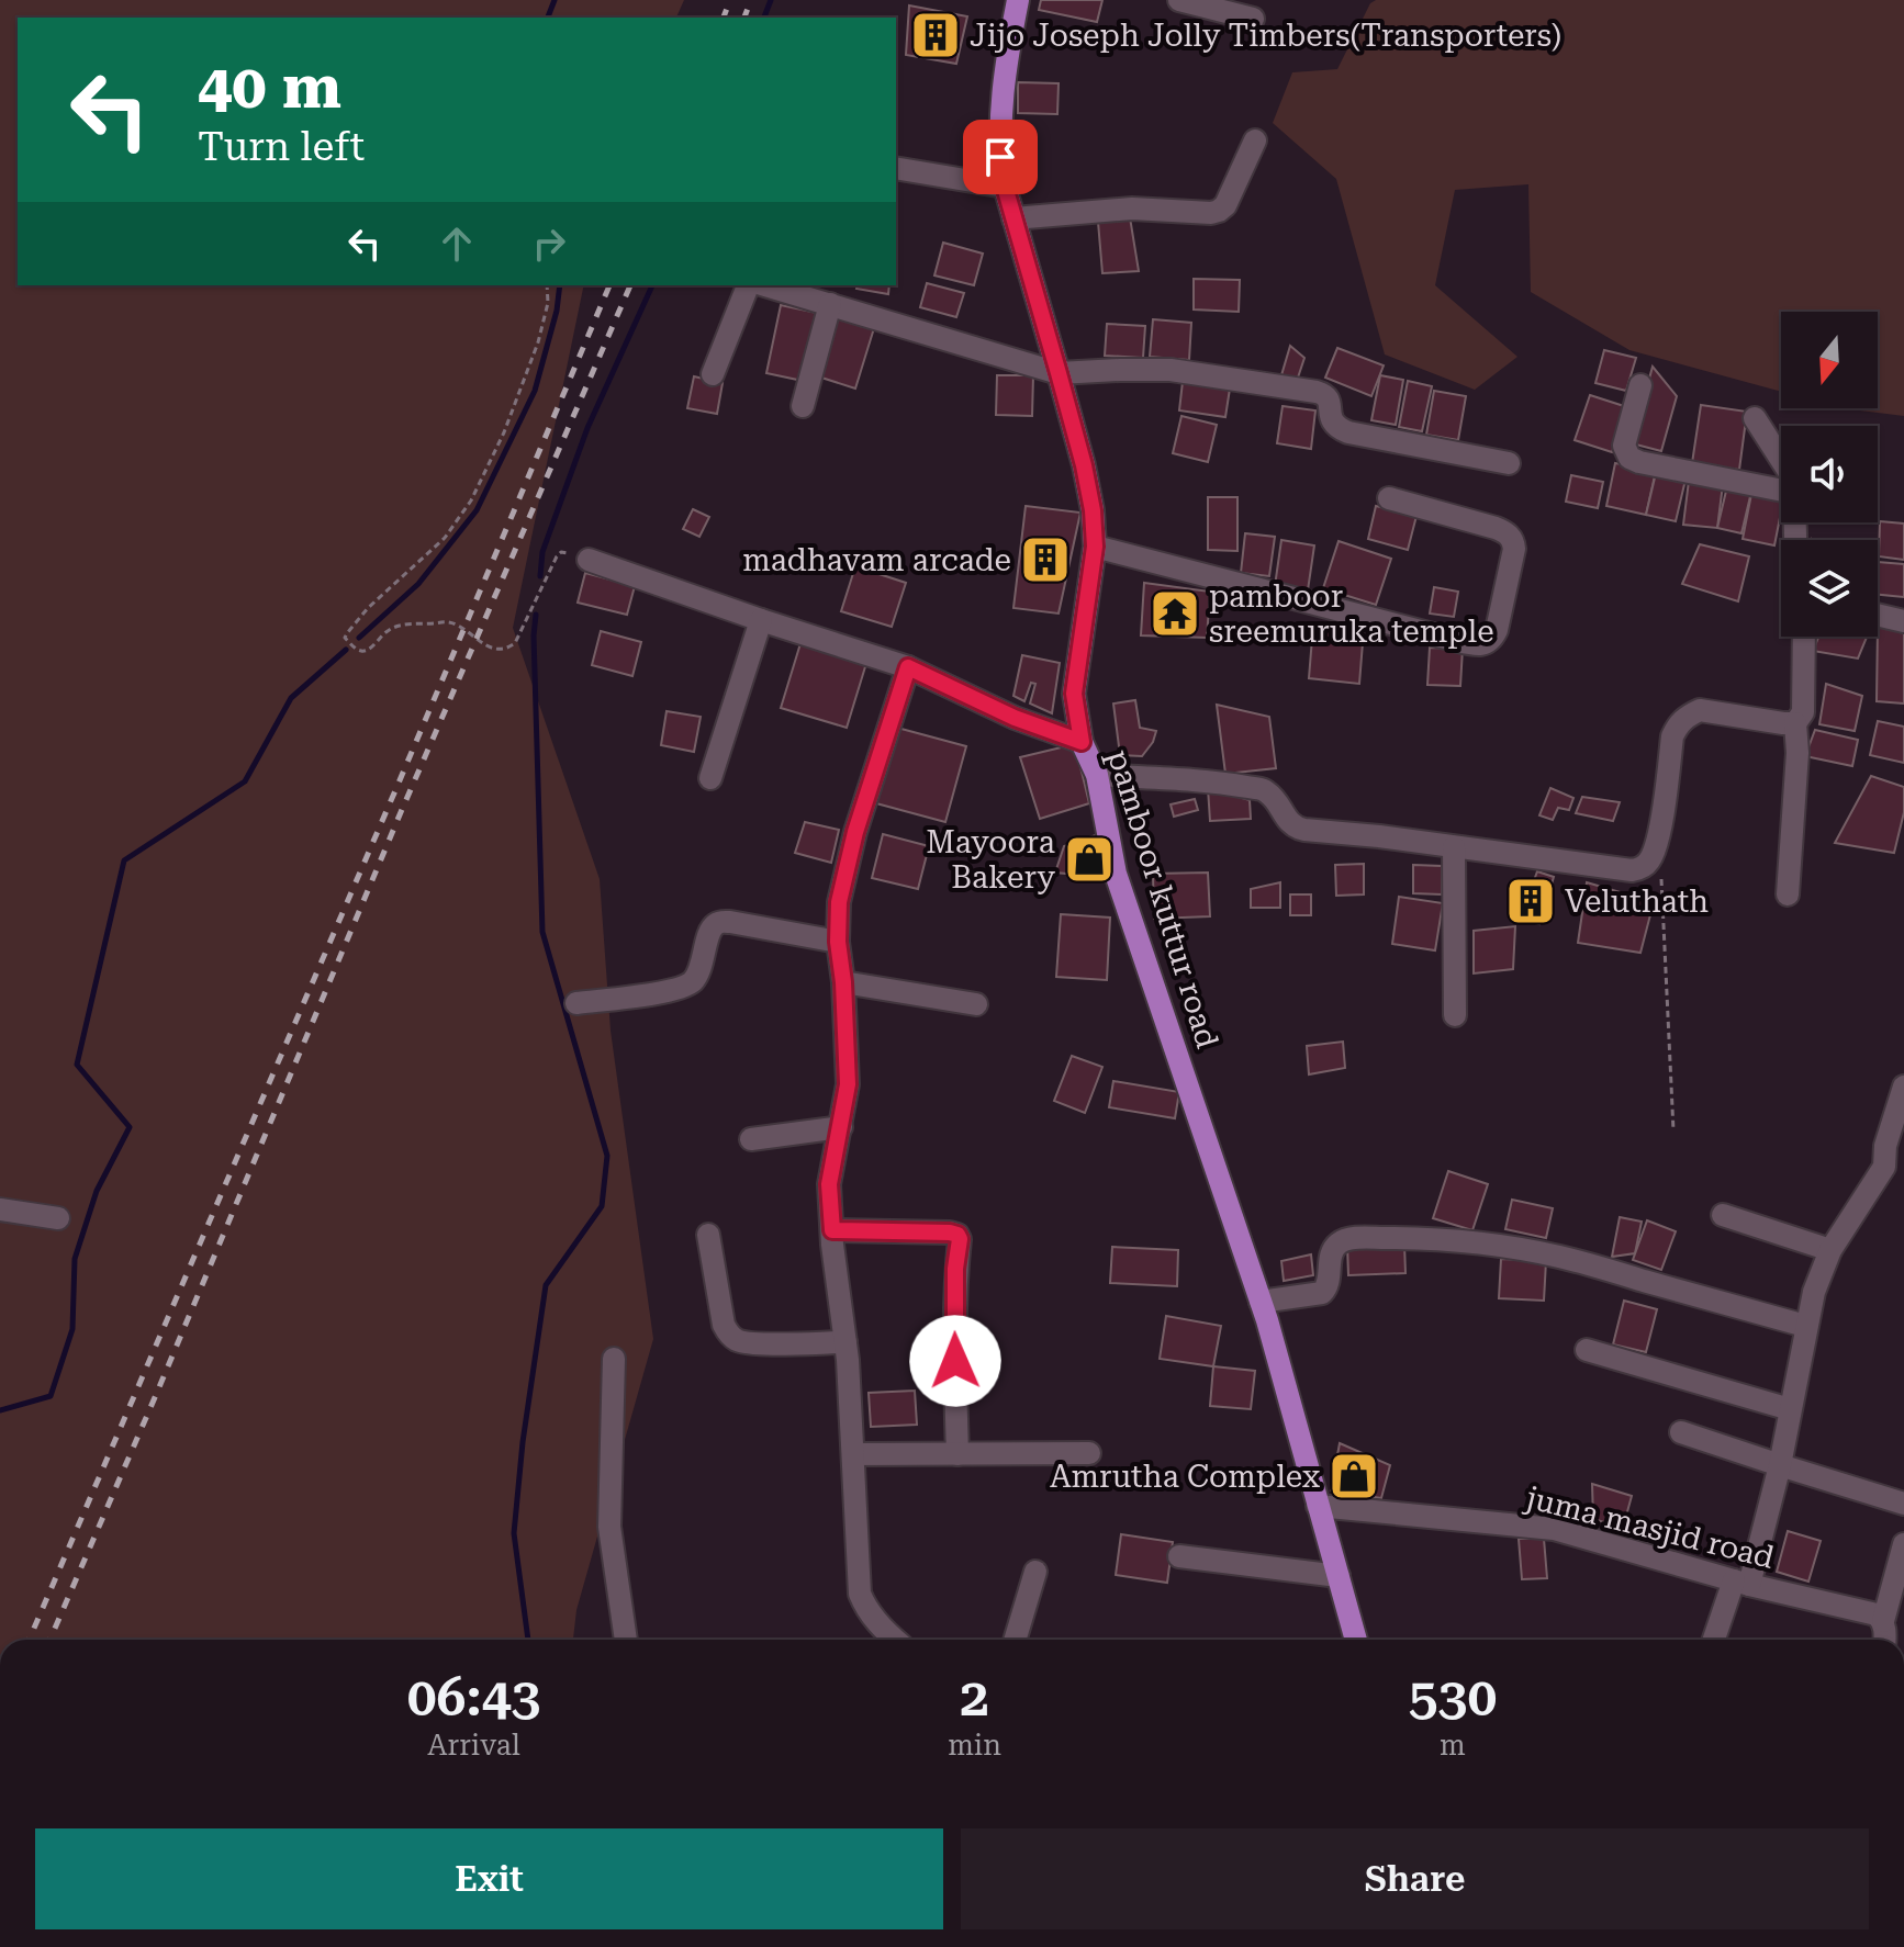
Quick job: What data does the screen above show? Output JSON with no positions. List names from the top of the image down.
{
  "streets": {
    "main road": ["pamboor kuttur road"],
    "street": ["juma masjid road"]
  },
  "crossings": [
    ["pamboor kuttur road", "juma masjid road"]
  ],
  "places": {
    "building": ["Jijo Joseph Jolly Timbers(Transporters)", "madhavam arcade", "Veluthath"],
    "temple": ["pamboor sreemuruka temple"],
    "shop": ["Mayoora Bakery", "Amrutha Complex"]
  },
  "north": "bottom",
  "page": {
    "turn": ["40 m", "Turn left"],
    "eta": [
      "06:43",
      "Arrival",
      "2",
      "min",
      "530",
      "m"
    ],
    "buttons": ["Exit", "Share"]
  }
}
